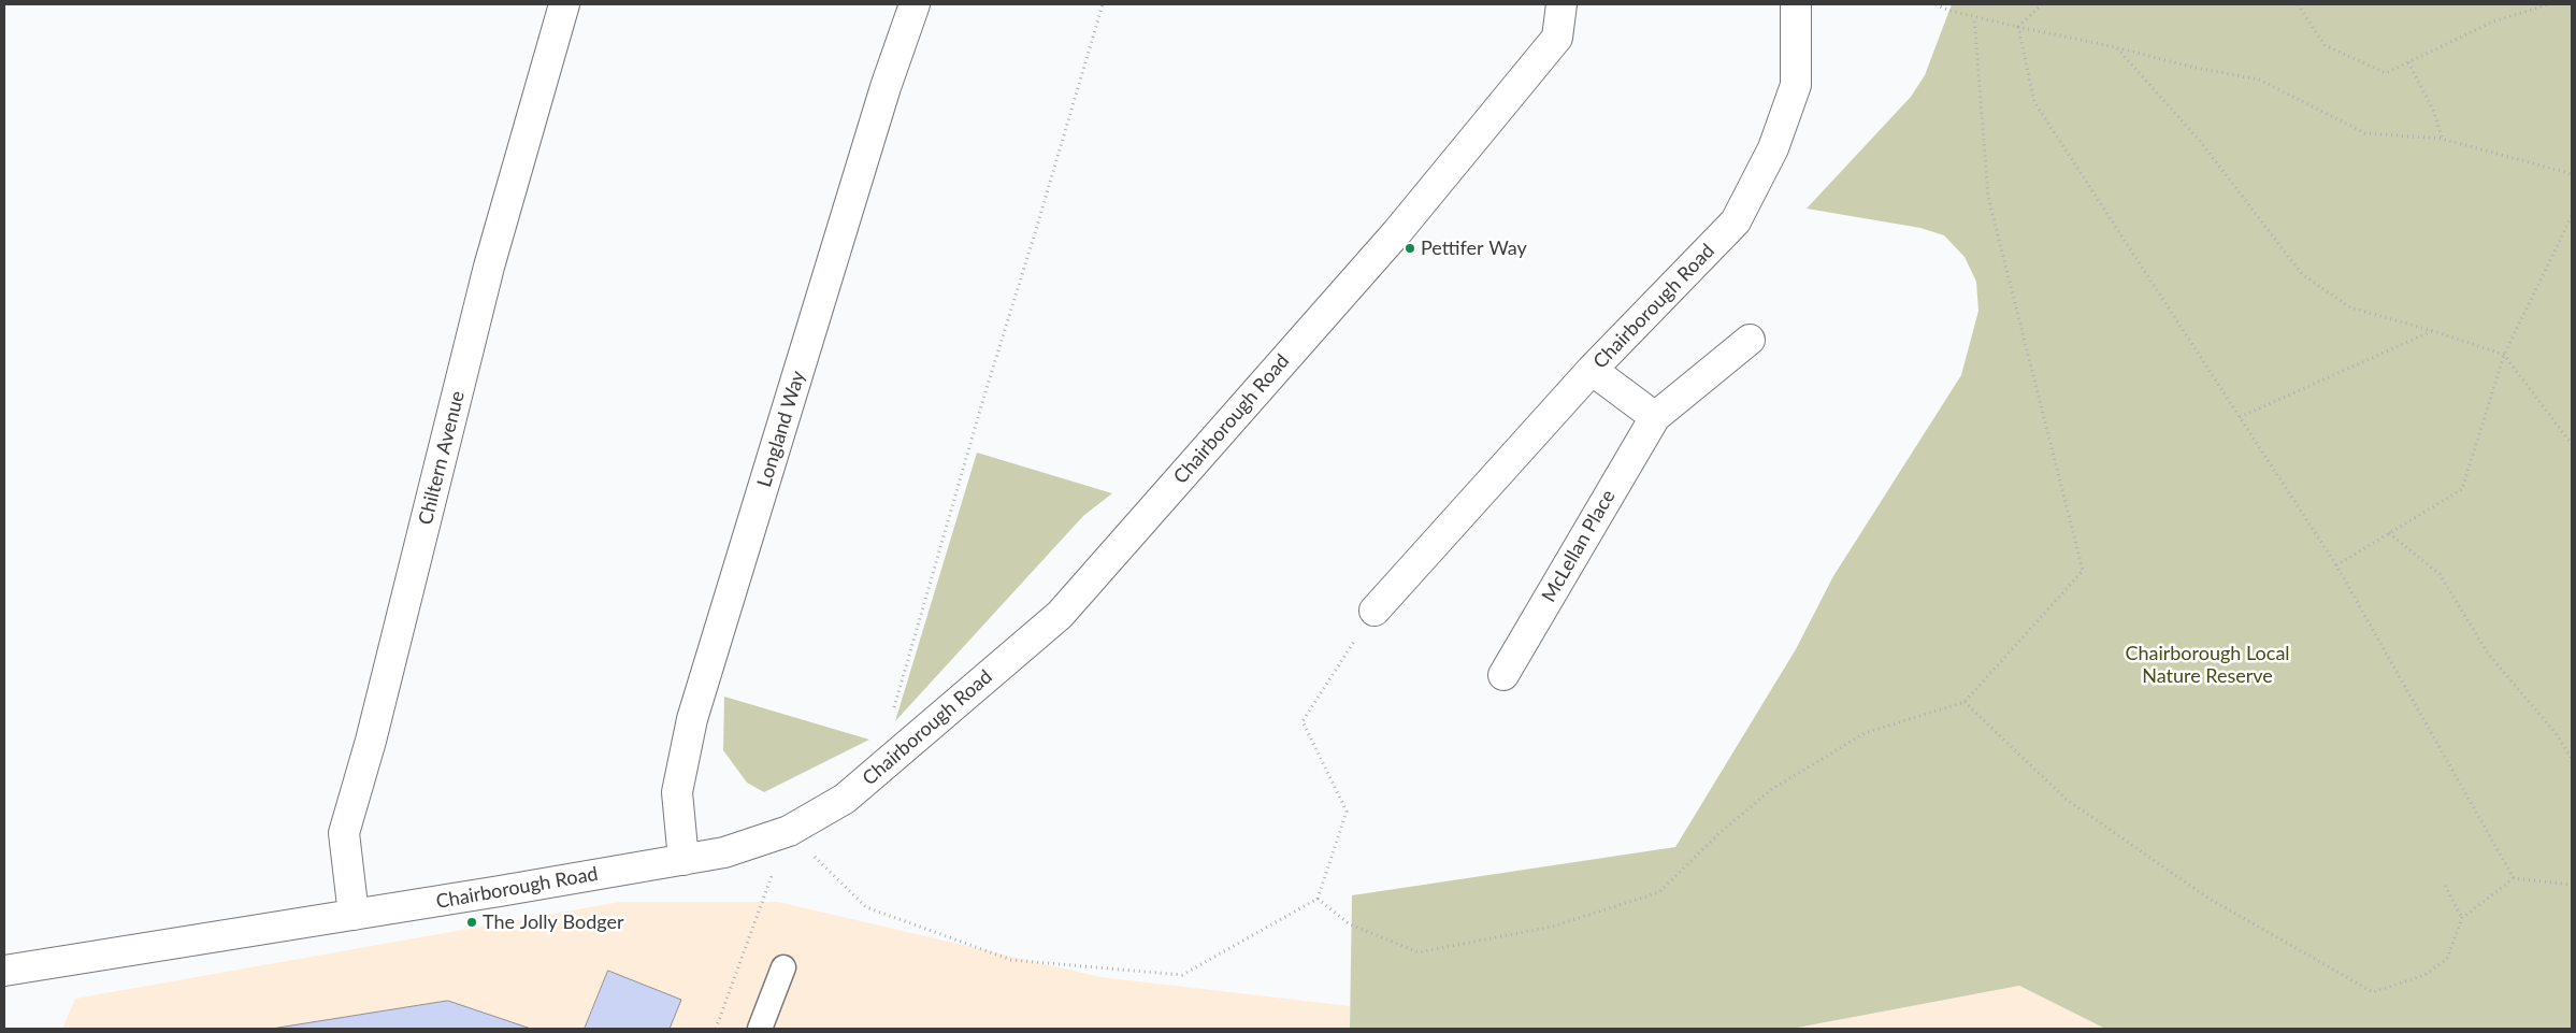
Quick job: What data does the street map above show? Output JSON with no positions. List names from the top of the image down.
{
  "streets": {
    "street": [
      "Chairborough Road",
      "Longland Way",
      "Chiltern Avenue",
      "McLellan Place"
    ]
  },
  "crossings": [
    ["Chairborough Road", "Longland Way"],
    ["Chairborough Road", "Chiltern Avenue"]
  ],
  "parks": ["Chairborough Local Nature Reserve"],
  "places": ["Pettifer Way", "The Jolly Bodger"]
}
